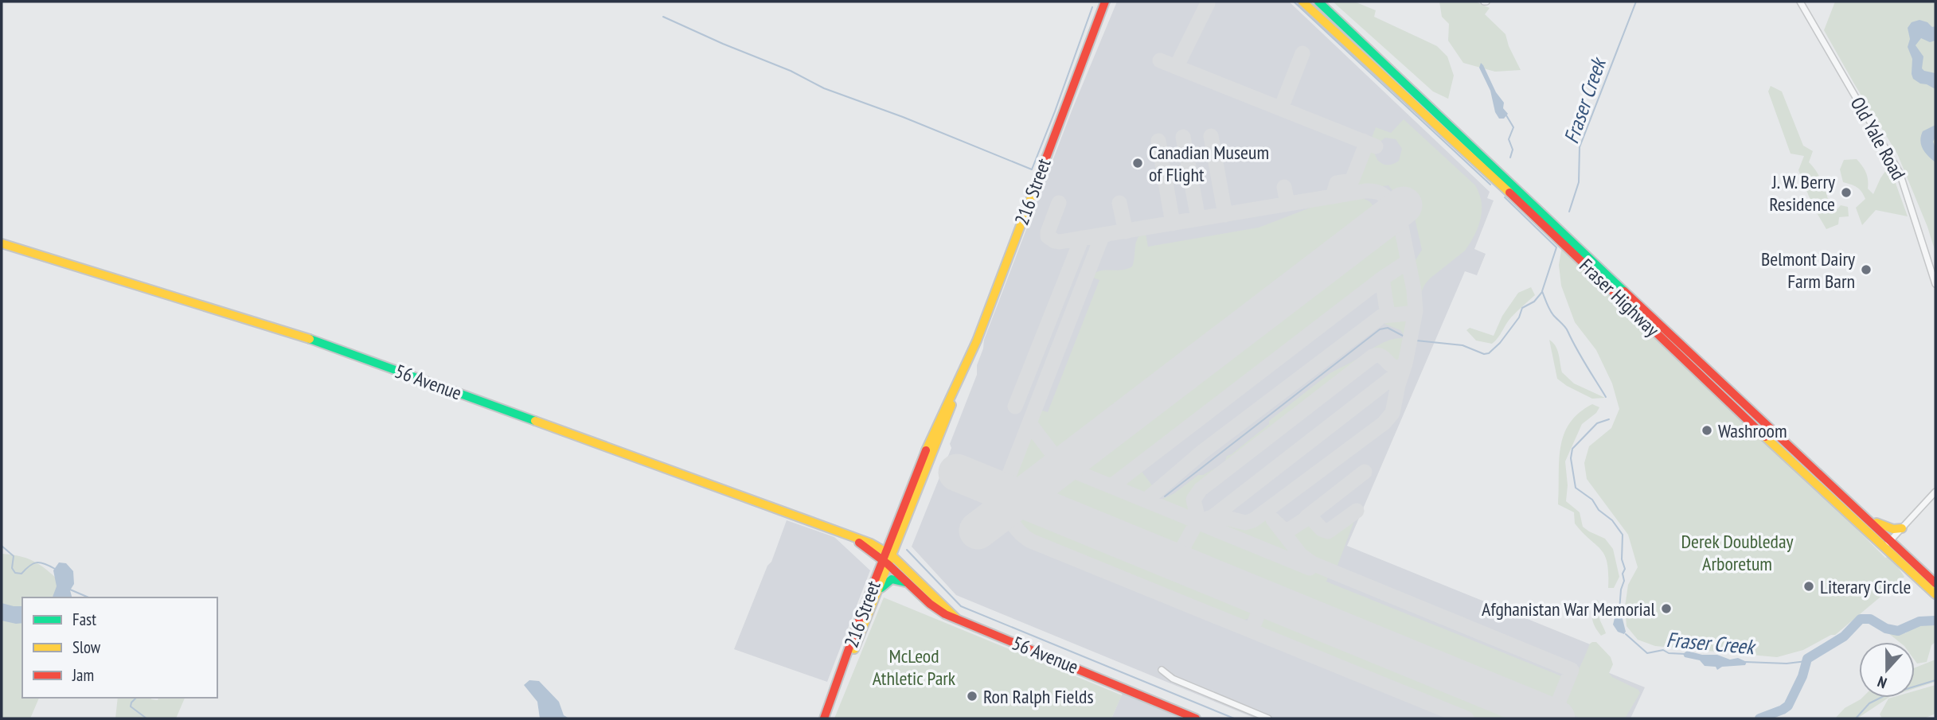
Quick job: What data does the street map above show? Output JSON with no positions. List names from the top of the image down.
{
  "streets": {
    "main road": ["216 Street", "Fraser Highway", "56 Avenue"],
    "street": ["Old Yale Road"]
  },
  "crossings": [
    ["216 Street", "56 Avenue"]
  ],
  "water": ["Fraser Creek"],
  "parks": ["Derek Doubleday Arboretum", "McLeod Athletic Park"],
  "places": [
    "Canadian Museum of Flight",
    "J. W. Berry Residence",
    "Belmont Dairy Farm Barn",
    "Washroom",
    "Literary Circle",
    "Afghanistan War Memorial",
    "Ron Ralph Fields"
  ],
  "legend": ["Fast", "Slow", "Jam"],
  "north": "bottom"
}
